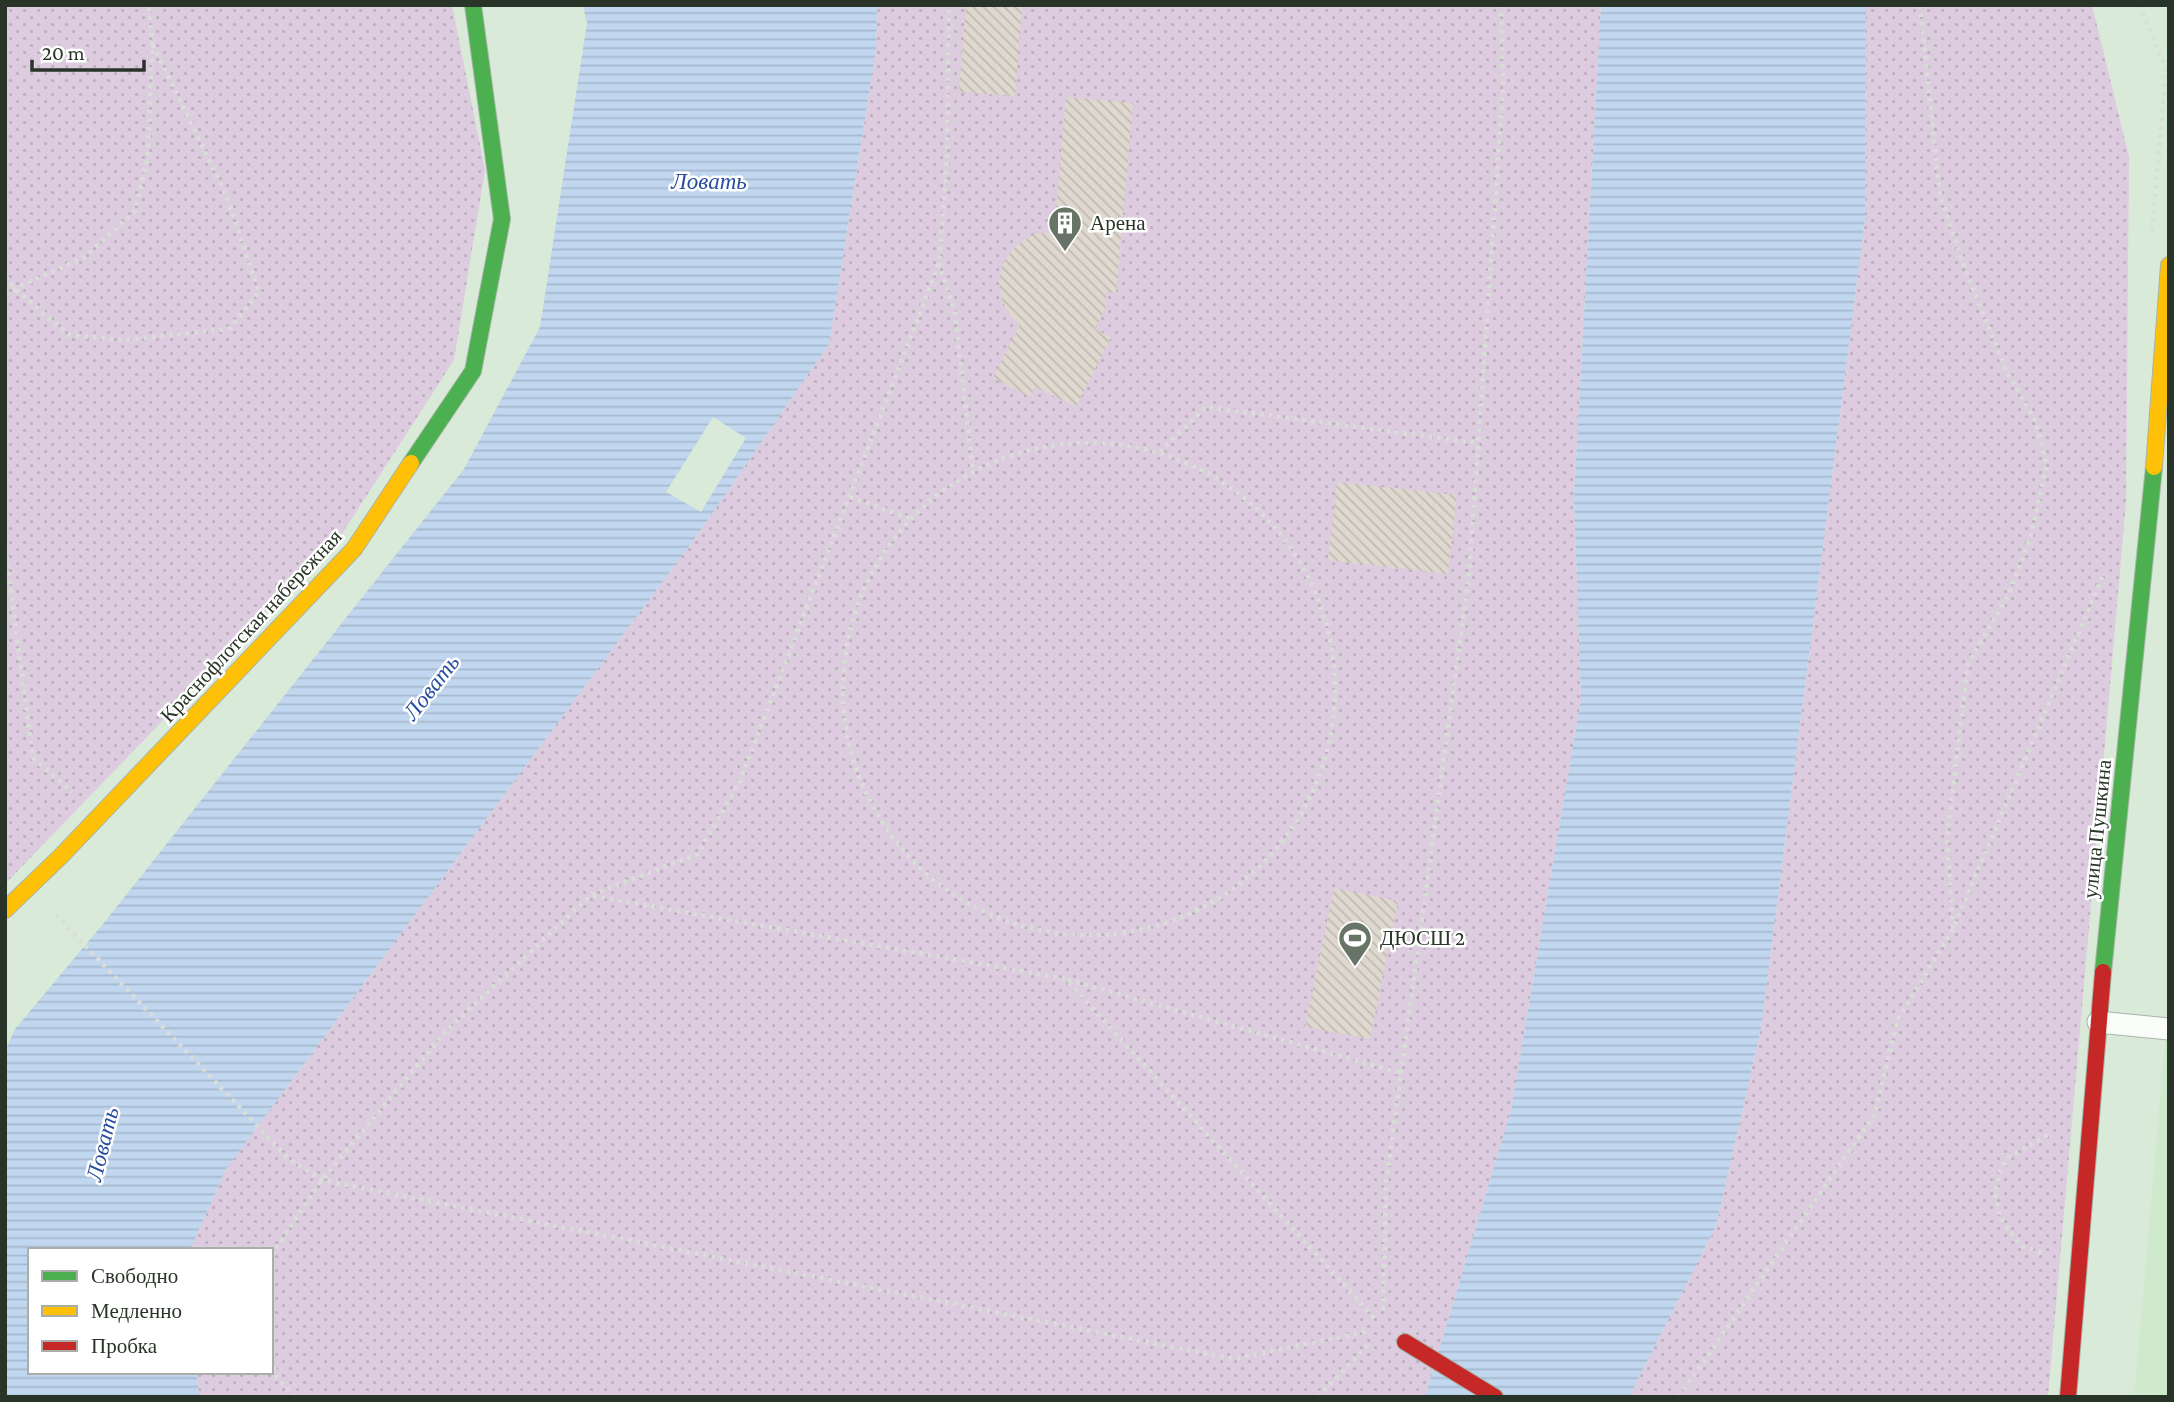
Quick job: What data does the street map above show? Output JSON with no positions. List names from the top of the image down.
{
  "streets": {
    "street": ["Краснофлотская набережная", "улица Пушкина"]
  },
  "water": ["Ловать"],
  "places": {
    "building": ["Арена"],
    "sports": ["ДЮСШ 2"]
  },
  "legend": ["Свободно", "Медленно", "Пробка"],
  "scale_bar": "20 m"
}
